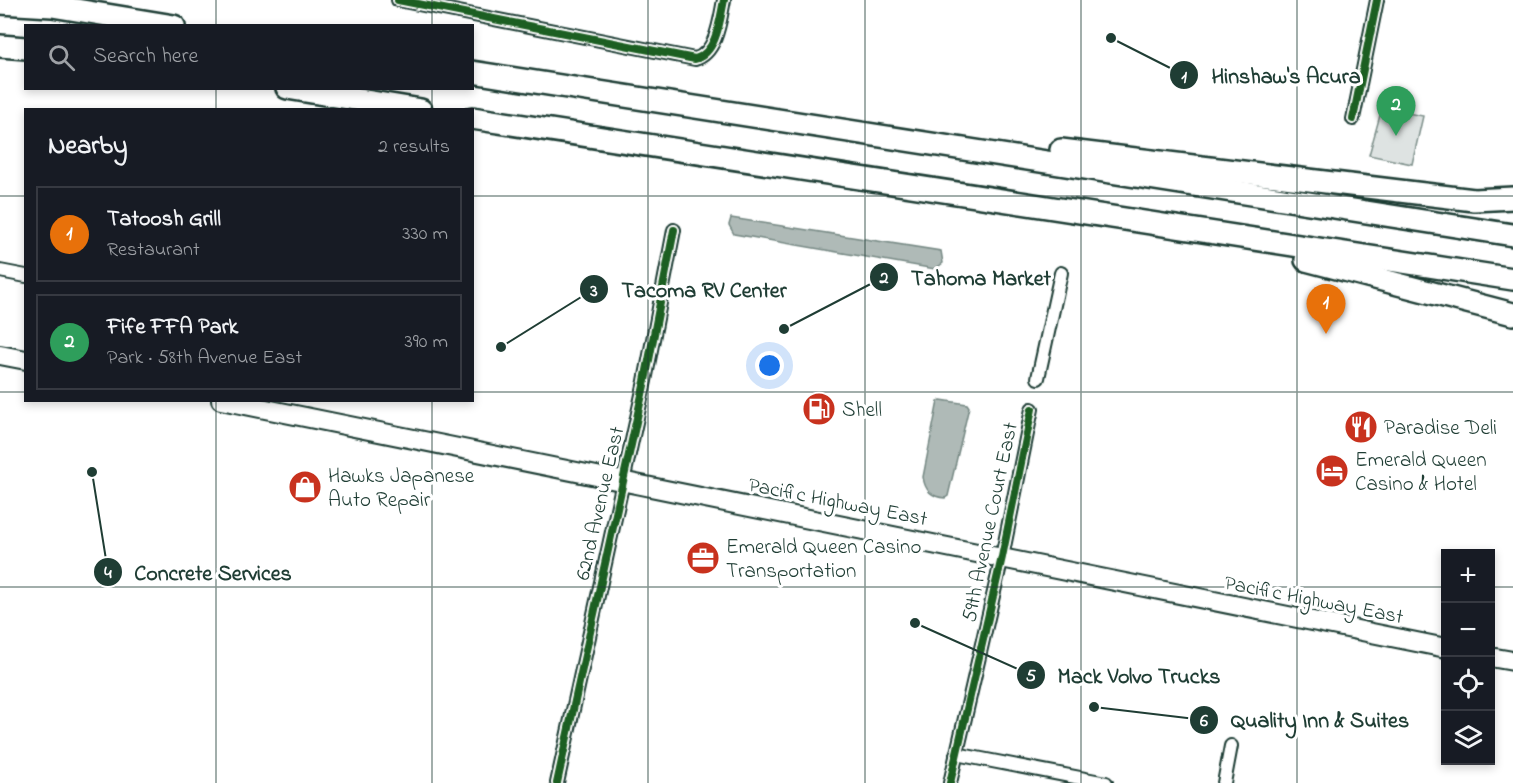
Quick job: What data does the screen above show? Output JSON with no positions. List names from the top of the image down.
{
  "streets": {
    "main road": ["Pacific Highway East"],
    "street": ["62nd Avenue East", "59th Avenue Court East"]
  },
  "crossings": [
    ["Pacific Highway East", "62nd Avenue East"],
    ["Pacific Highway East", "59th Avenue Court East"]
  ],
  "places": {
    "other": [
      "Hinshaw's Acura",
      "Tahoma Market",
      "Tacoma RV Center",
      "Concrete Services",
      "Mack Volvo Trucks",
      "Quality Inn & Suites"
    ],
    "fuel station": ["Shell"],
    "restaurant": ["Paradise Deli"],
    "hotel": ["Emerald Queen Casino & Hotel"],
    "shop": ["Hawks Japanese Auto Repair"],
    "office": ["Emerald Queen Casino Transportation"]
  },
  "page": {
    "search": "Search here",
    "pins": ["2", "1"],
    "heading": ["Nearby", "2 results"],
    "list": [
      {
        "mark": "1",
        "name": "Tatoosh Grill",
        "note": "Restaurant",
        "value": "330 m"
      },
      {
        "mark": "2",
        "name": "Fife FFA Park",
        "note": "Park · 58th Avenue East",
        "value": "390 m"
      }
    ],
    "map_buttons": ["+", "−"]
  }
}
